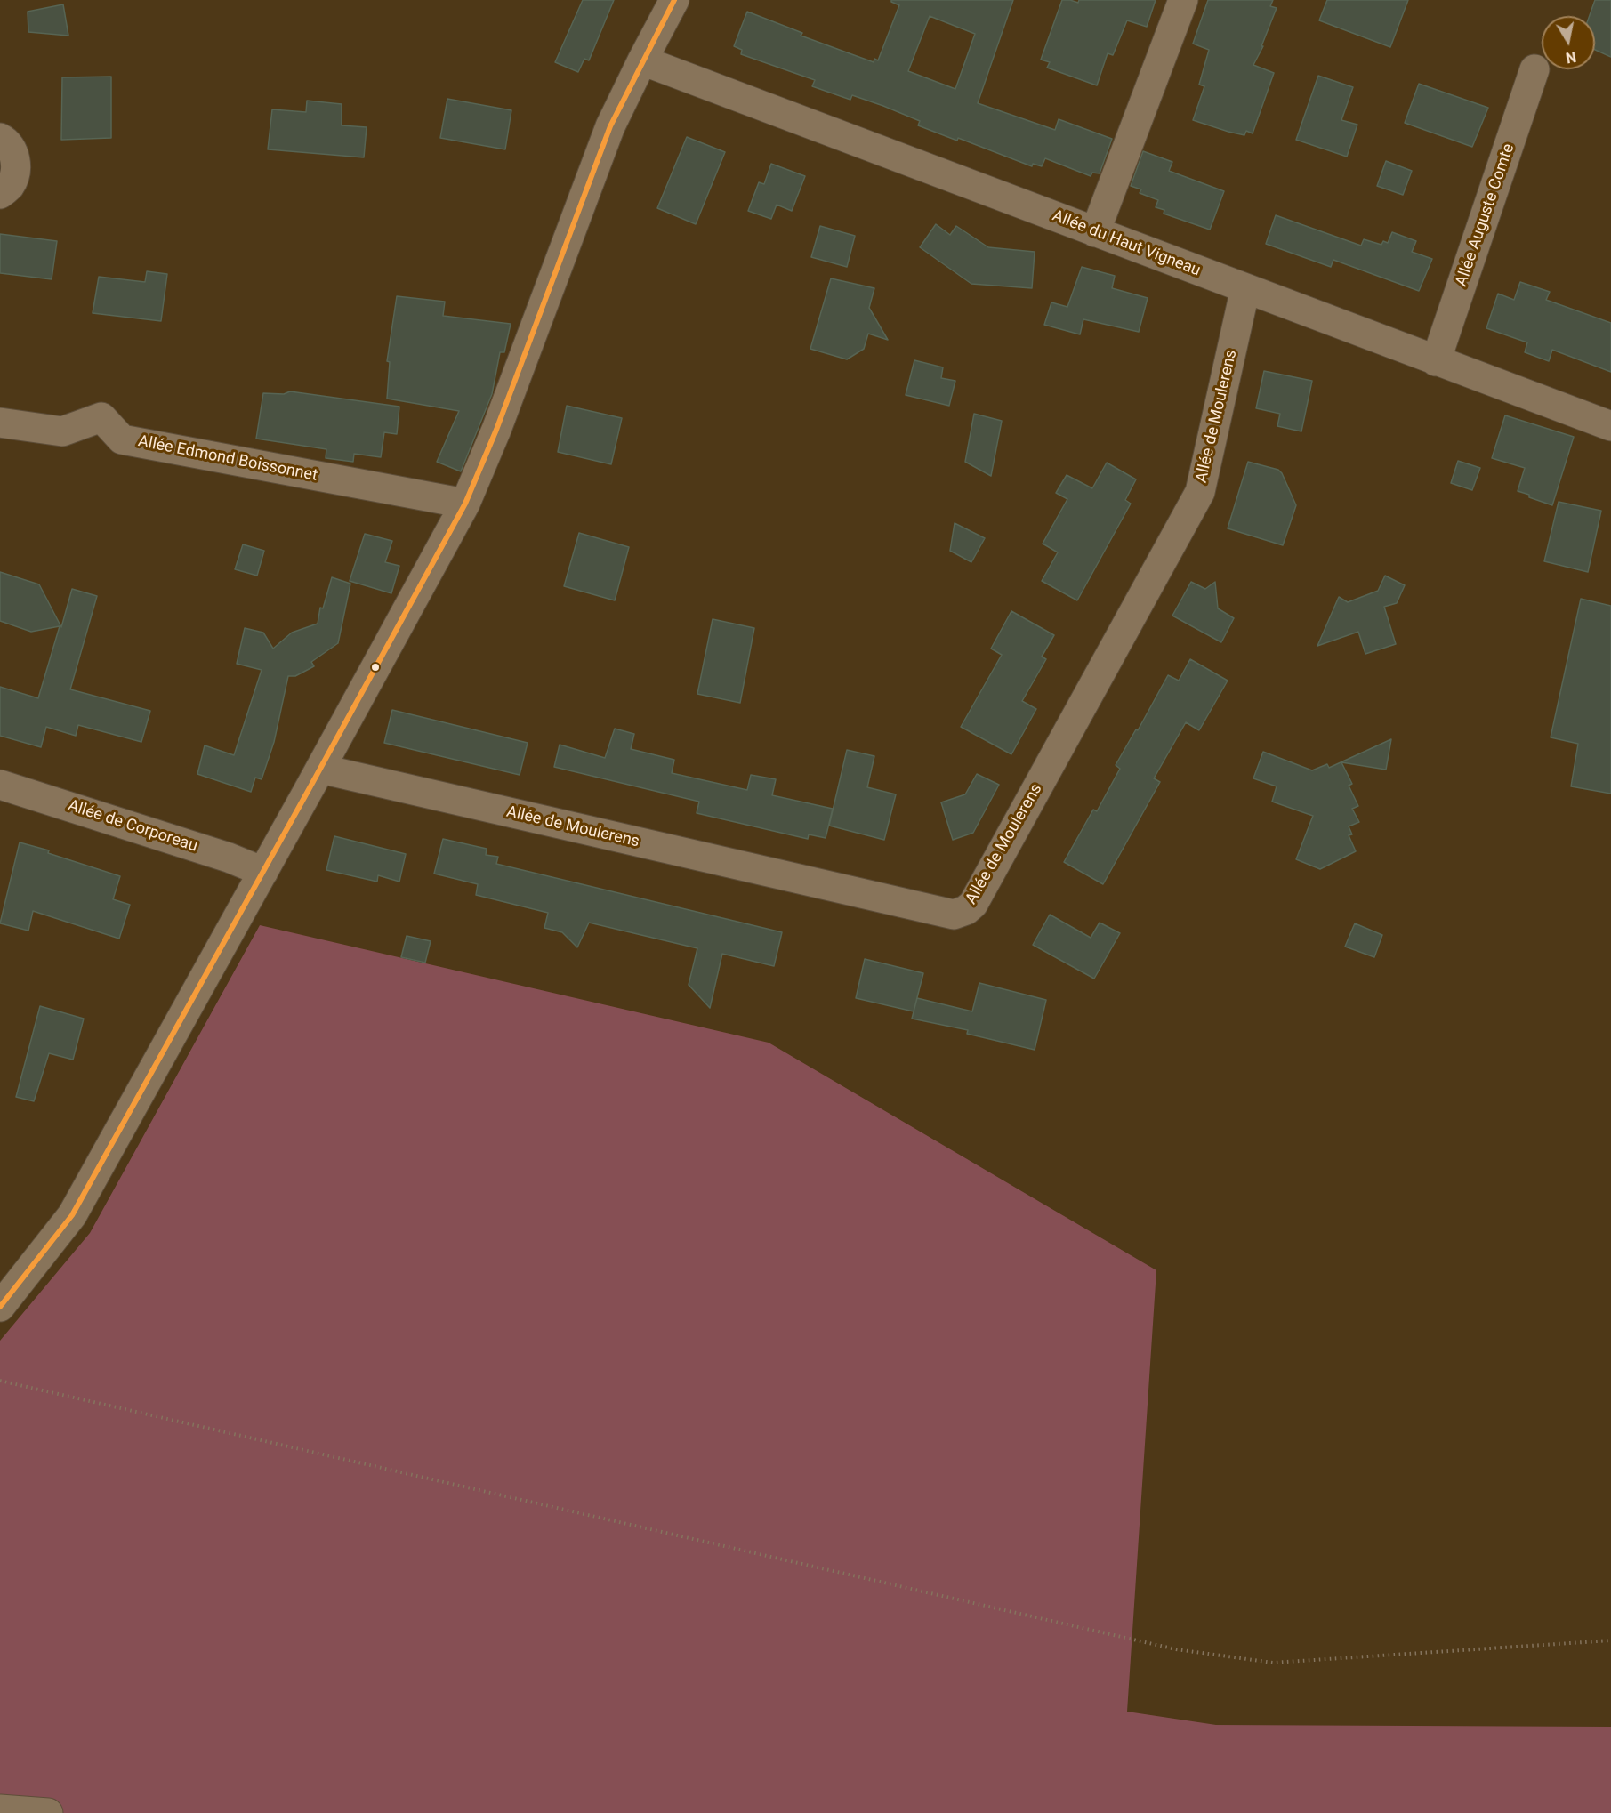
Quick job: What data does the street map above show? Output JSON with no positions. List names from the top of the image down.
{
  "streets": {
    "street": [
      "Allée Auguste Comte",
      "Allée du Haut Vigneau",
      "Allée de Moulerens",
      "Allée Edmond Boissonnet",
      "Allée de Corporeau"
    ]
  },
  "crossings": [
    ["Allée Auguste Comte", "Allée du Haut Vigneau"],
    ["Allée du Haut Vigneau", "Allée de Moulerens"]
  ],
  "north": "bottom"
}
